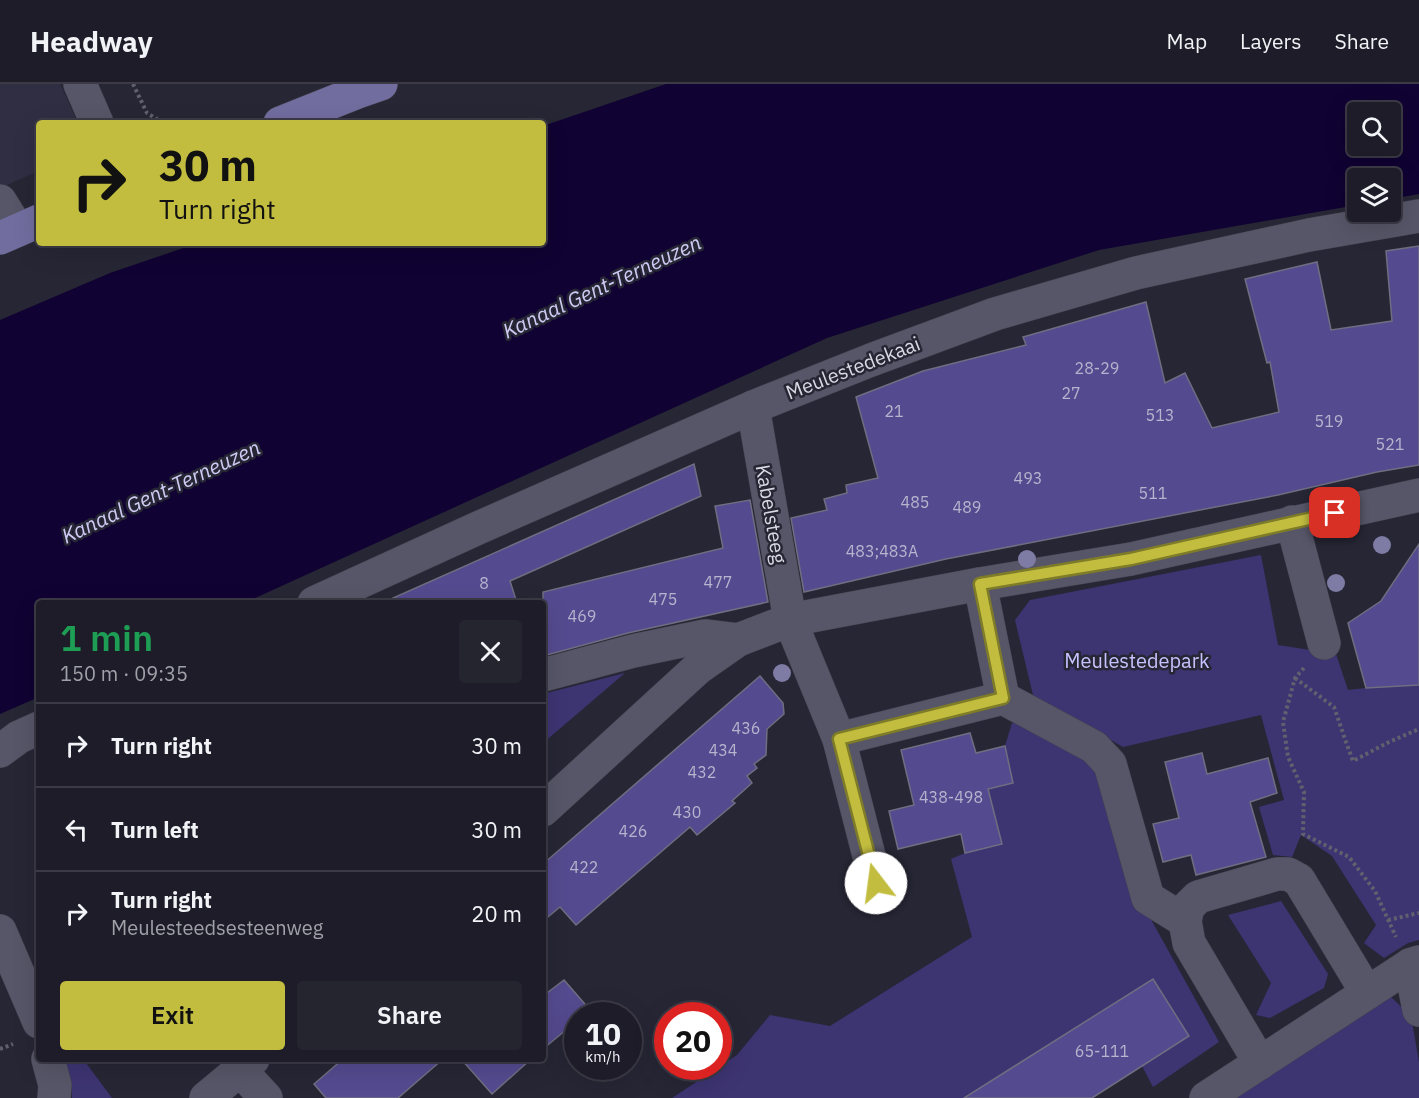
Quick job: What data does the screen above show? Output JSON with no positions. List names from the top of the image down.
{
  "streets": {
    "street": ["Meulestedekaai", "Kabelsteeg"]
  },
  "crossings": [
    ["Meulestedekaai", "Kabelsteeg"]
  ],
  "water": ["Kanaal Gent-Terneuzen"],
  "parks": ["Meulestedepark"],
  "house_numbers": [
    "28-29",
    "27",
    "21",
    "513",
    "519",
    "521",
    "493",
    "511",
    "485",
    "489",
    "483;483A",
    "477",
    "8",
    "475",
    "469",
    "436",
    "434",
    "432",
    "438-498",
    "430",
    "426",
    "422",
    "65-111"
  ],
  "page": {
    "header": "Headway",
    "nav": ["Map", "Layers", "Share"],
    "turn": ["30 m", "Turn right"],
    "heading": ["1 min", "150 m · 09:35"],
    "list": [
      {
        "name": "Turn right",
        "value": "30 m"
      },
      {
        "name": "Turn left",
        "value": "30 m"
      },
      {
        "name": "Turn right",
        "note": "Meulesteedsesteenweg",
        "value": "20 m"
      }
    ],
    "buttons": ["Exit", "Share"],
    "speed": "10 km/h",
    "limit": "20"
  }
}
